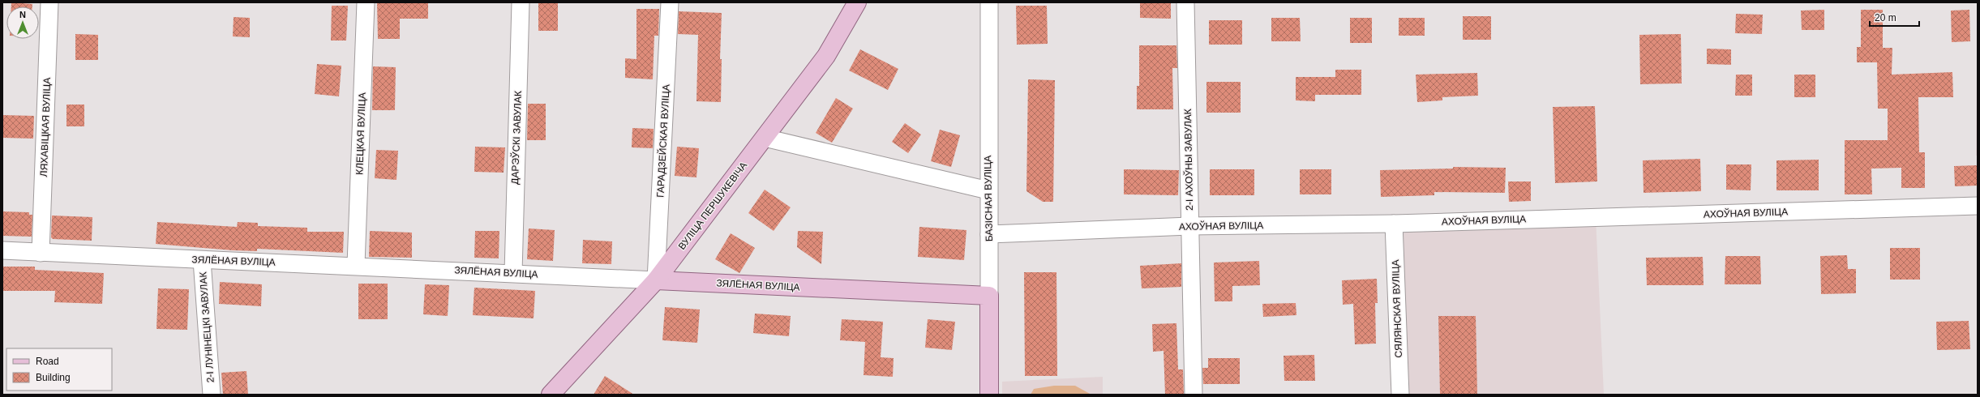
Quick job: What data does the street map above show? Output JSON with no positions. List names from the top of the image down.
{
  "streets": {
    "main road": ["БАЗІСНАЯ ВУЛІЦА", "ВУЛІЦА ПЕРШУКЕВІЧА", "ЗЯЛЁНАЯ ВУЛІЦА"],
    "street": [
      "ЛЯХАВІЦКАЯ ВУЛІЦА",
      "КЛЕЦКАЯ ВУЛІЦА",
      "ДАРЭЎСКІ ЗАВУЛАК",
      "ГАРАДЗЕЙСКАЯ ВУЛІЦА",
      "2-І АХОЎНЫ ЗАВУЛАК",
      "АХОЎНАЯ ВУЛІЦА",
      "СЯЛЯНСКАЯ ВУЛІЦА",
      "2-І ЛУНІНЕЦКІ ЗАВУЛАК"
    ]
  },
  "crossings": [
    ["ЛЯХАВІЦКАЯ ВУЛІЦА", "ЗЯЛЁНАЯ ВУЛІЦА"],
    ["КЛЕЦКАЯ ВУЛІЦА", "ЗЯЛЁНАЯ ВУЛІЦА"],
    ["ДАРЭЎСКІ ЗАВУЛАК", "ЗЯЛЁНАЯ ВУЛІЦА"],
    ["ГАРАДЗЕЙСКАЯ ВУЛІЦА", "ВУЛІЦА ПЕРШУКЕВІЧА"],
    ["ГАРАДЗЕЙСКАЯ ВУЛІЦА", "ЗЯЛЁНАЯ ВУЛІЦА"],
    ["2-І АХОЎНЫ ЗАВУЛАК", "АХОЎНАЯ ВУЛІЦА"],
    ["БАЗІСНАЯ ВУЛІЦА", "АХОЎНАЯ ВУЛІЦА"],
    ["БАЗІСНАЯ ВУЛІЦА", "ЗЯЛЁНАЯ ВУЛІЦА"],
    ["ВУЛІЦА ПЕРШУКЕВІЧА", "ЗЯЛЁНАЯ ВУЛІЦА"],
    ["АХОЎНАЯ ВУЛІЦА", "СЯЛЯНСКАЯ ВУЛІЦА"],
    ["ЗЯЛЁНАЯ ВУЛІЦА", "2-І ЛУНІНЕЦКІ ЗАВУЛАК"]
  ],
  "legend": ["Road", "Building"],
  "scale_bar": "20 m",
  "north": "top"
}
